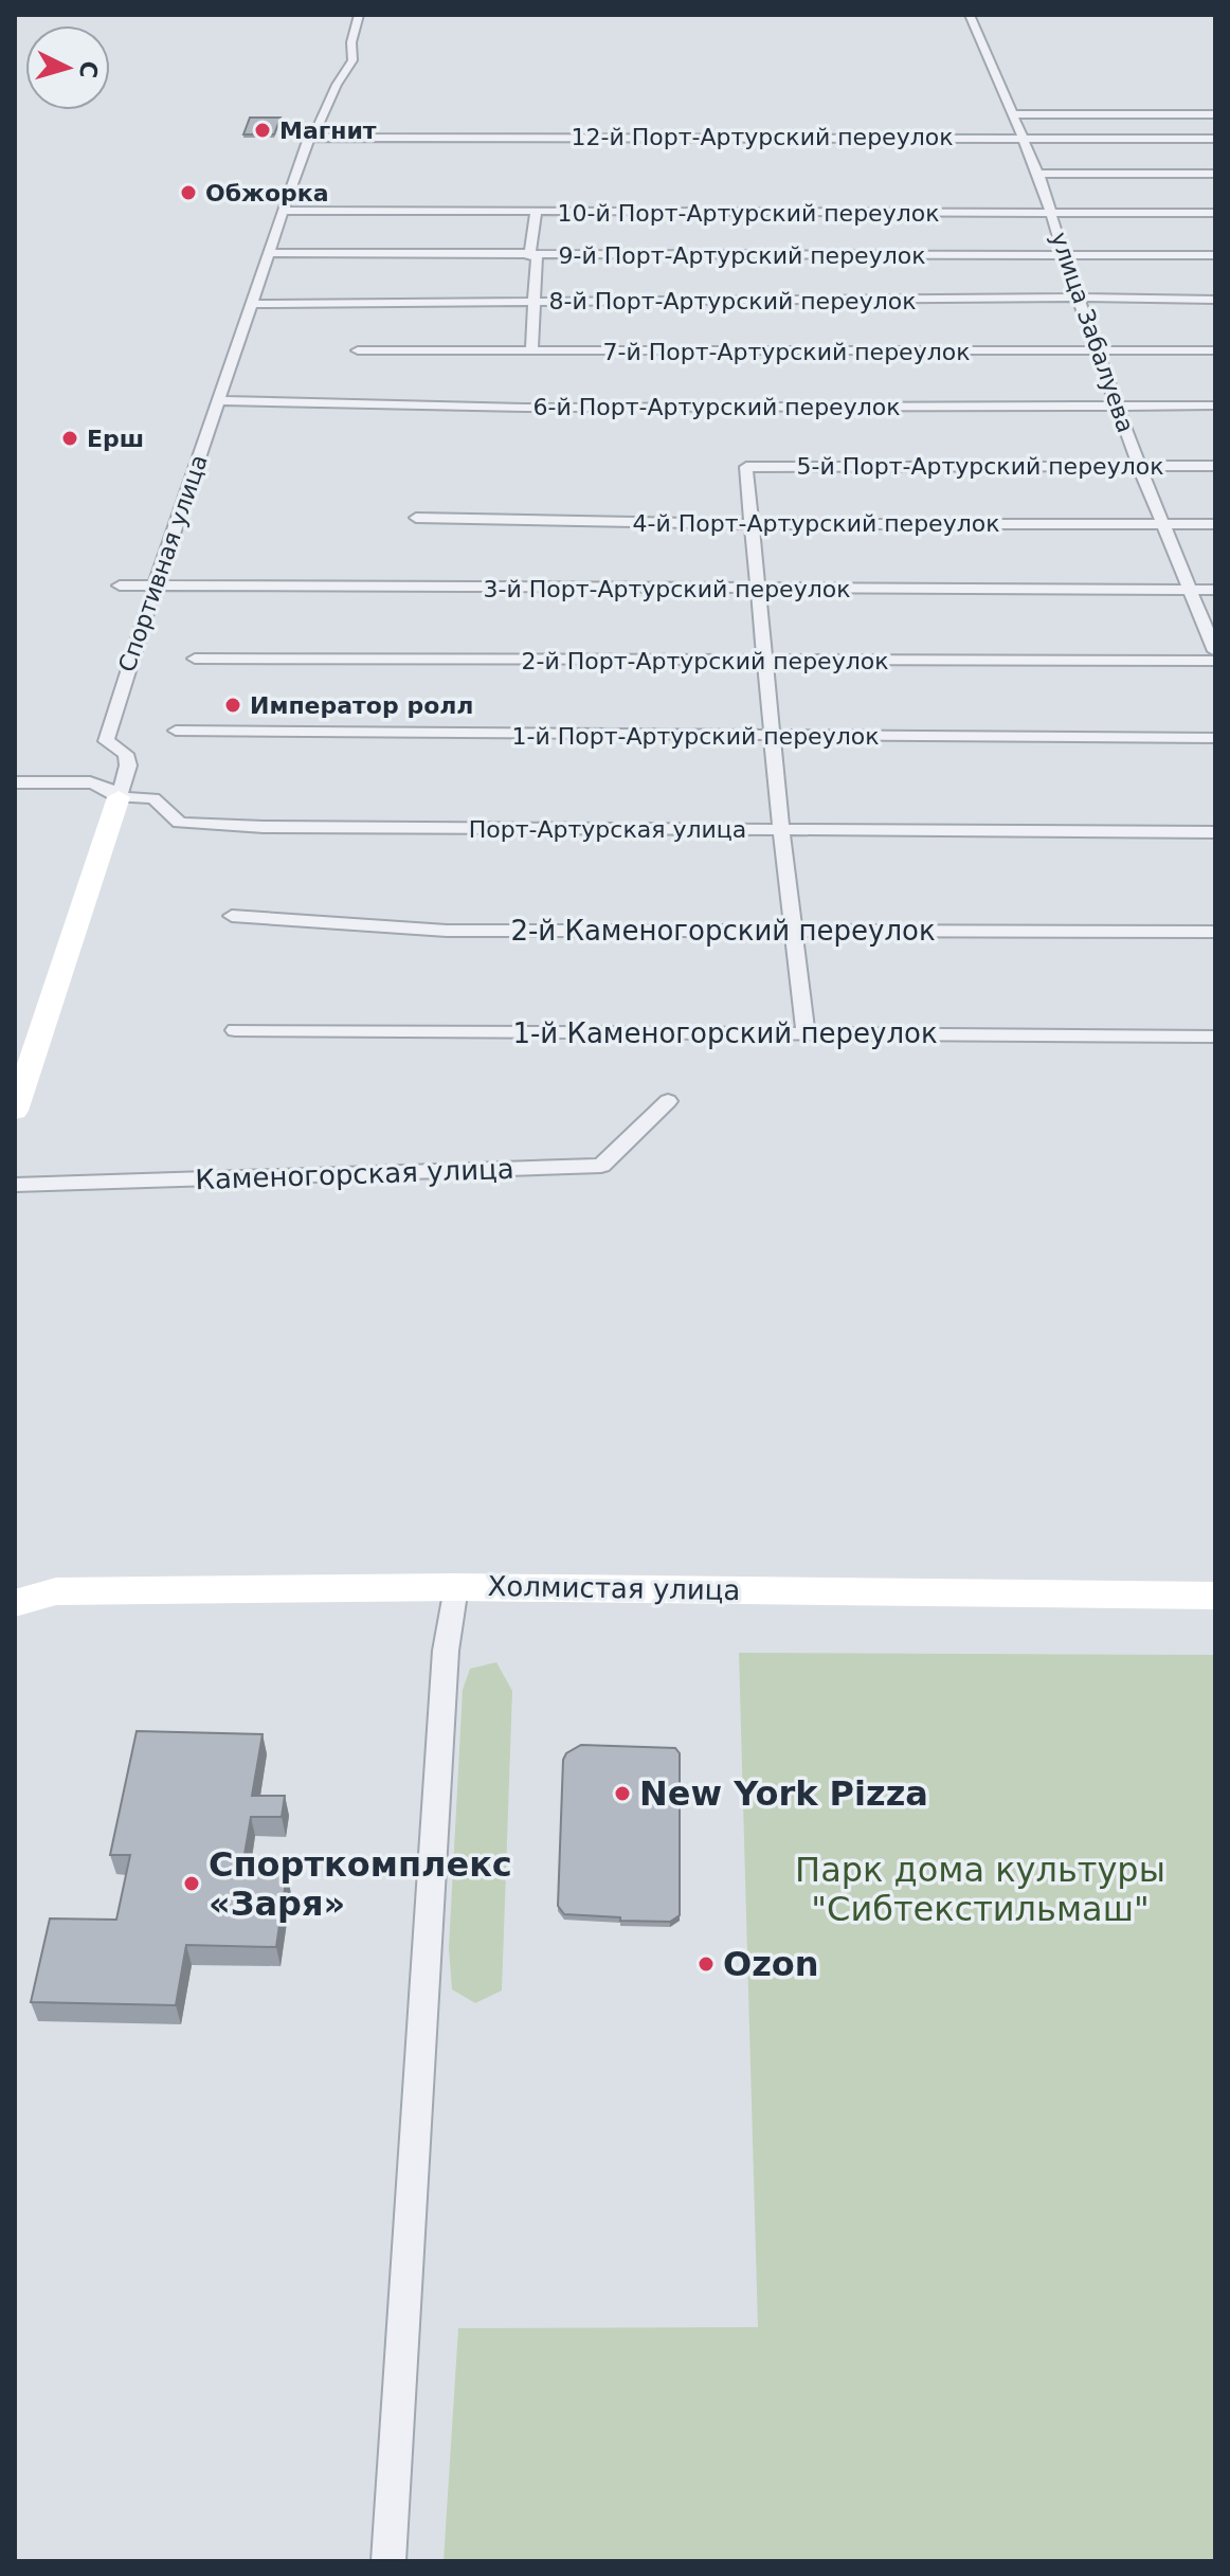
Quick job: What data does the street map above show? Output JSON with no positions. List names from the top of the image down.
{
  "streets": {
    "street": [
      "12-й Порт-Артурский переулок",
      "10-й Порт-Артурский переулок",
      "9-й Порт-Артурский переулок",
      "8-й Порт-Артурский переулок",
      "улица Забалуева",
      "7-й Порт-Артурский переулок",
      "6-й Порт-Артурский переулок",
      "5-й Порт-Артурский переулок",
      "4-й Порт-Артурский переулок",
      "Спортивная улица",
      "3-й Порт-Артурский переулок",
      "2-й Порт-Артурский переулок",
      "1-й Порт-Артурский переулок",
      "Порт-Артурская улица",
      "2-й Каменогорский переулок",
      "1-й Каменогорский переулок",
      "Каменогорская улица",
      "Холмистая улица"
    ]
  },
  "crossings": [
    ["12-й Порт-Артурский переулок", "улица Забалуева"],
    ["12-й Порт-Артурский переулок", "Спортивная улица"],
    ["10-й Порт-Артурский переулок", "улица Забалуева"],
    ["10-й Порт-Артурский переулок", "Спортивная улица"],
    ["9-й Порт-Артурский переулок", "улица Забалуева"],
    ["9-й Порт-Артурский переулок", "Спортивная улица"],
    ["8-й Порт-Артурский переулок", "улица Забалуева"],
    ["8-й Порт-Артурский переулок", "Спортивная улица"],
    ["улица Забалуева", "7-й Порт-Артурский переулок"],
    ["улица Забалуева", "6-й Порт-Артурский переулок"],
    ["улица Забалуева", "5-й Порт-Артурский переулок"],
    ["улица Забалуева", "4-й Порт-Артурский переулок"],
    ["улица Забалуева", "3-й Порт-Артурский переулок"],
    ["6-й Порт-Артурский переулок", "Спортивная улица"],
    ["5-й Порт-Артурский переулок", "4-й Порт-Артурский переулок"],
    ["Спортивная улица", "3-й Порт-Артурский переулок"],
    ["Спортивная улица", "Порт-Артурская улица"]
  ],
  "parks": ["Парк дома культуры \"Сибтекстильмаш\""],
  "places": [
    "Магнит",
    "Обжорка",
    "Ерш",
    "Император ролл",
    "New York Pizza",
    "Спорткомплекс «Заря»",
    "Ozon"
  ],
  "north": "right"
}
